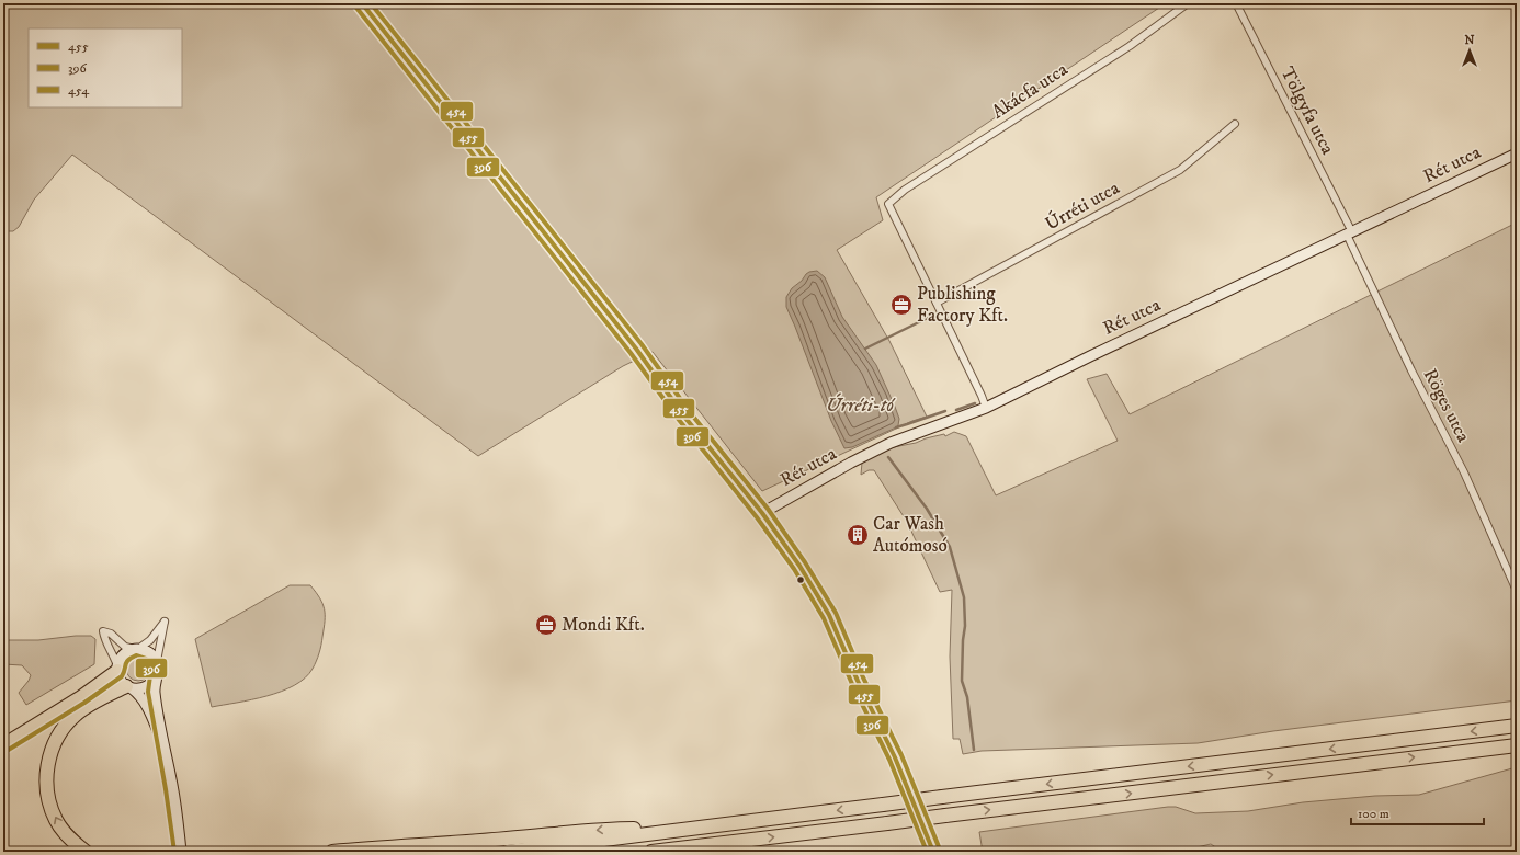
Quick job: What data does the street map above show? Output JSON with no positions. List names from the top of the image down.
{
  "streets": {
    "street": [
      "Akácfa utca",
      "Tölgyfa utca",
      "Rét utca",
      "Úrréti utca",
      "Röges utca"
    ]
  },
  "crossings": [
    ["Akácfa utca", "Úrréti utca"],
    ["Tölgyfa utca", "Rét utca"],
    ["Tölgyfa utca", "Röges utca"],
    ["Rét utca", "Röges utca"]
  ],
  "water": ["Úrréti-tó"],
  "places": {
    "office": ["Publishing Factory Kft.", "Mondi Kft."],
    "building": ["Car Wash Autómosó"]
  },
  "lines": ["transit line 455", "transit line 454", "transit line 396"],
  "legend": ["455", "396", "454"],
  "scale_bar": "100 m",
  "north": "top"
}
